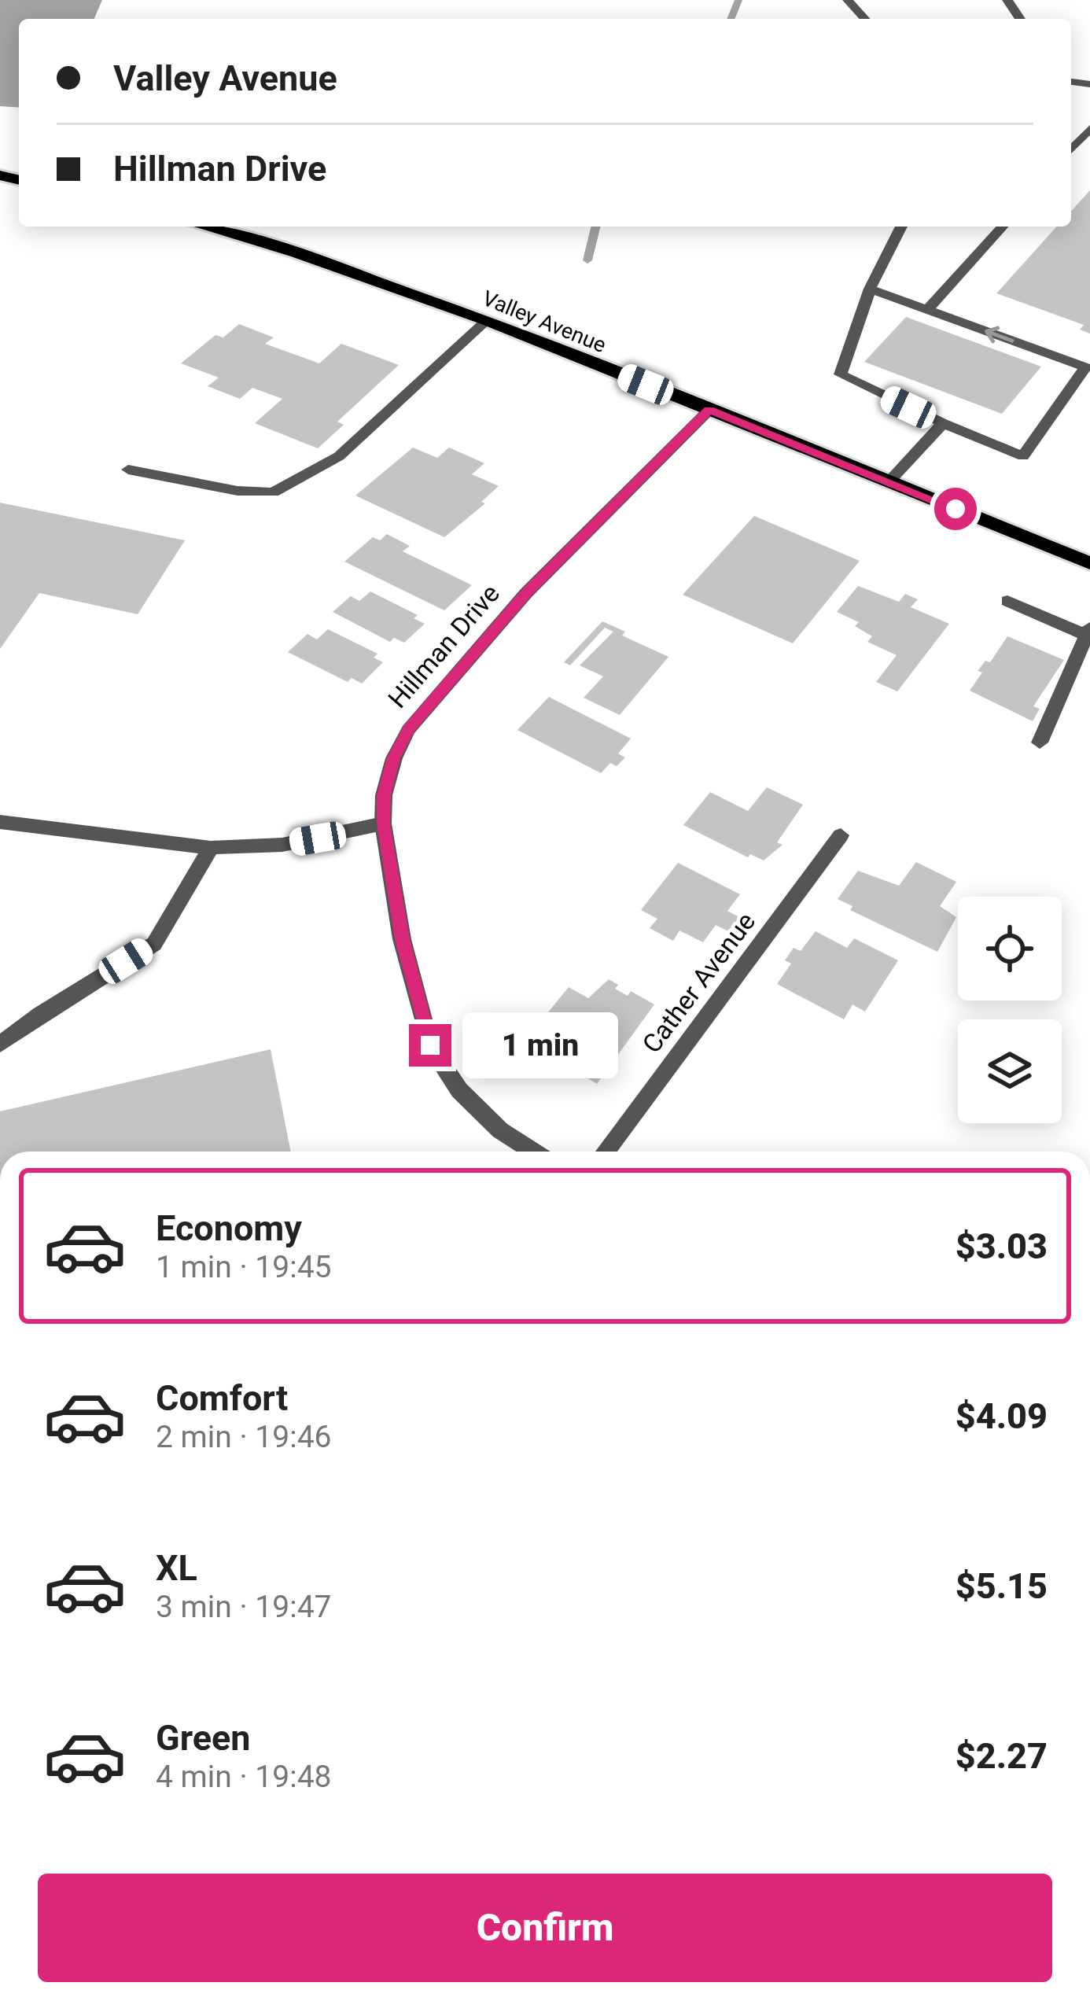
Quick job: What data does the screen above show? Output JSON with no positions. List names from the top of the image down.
{
  "streets": {
    "main road": ["Valley Avenue"],
    "street": ["Hillman Drive", "Cather Avenue"]
  },
  "crossings": [
    ["Valley Avenue", "Hillman Drive"]
  ],
  "page": {
    "banner": ["Valley Avenue", "Hillman Drive"],
    "bubble": "1 min",
    "list": [
      {
        "name": "Economy",
        "note": "1 min · 19:45",
        "value": "$3.03"
      },
      {
        "name": "Comfort",
        "note": "2 min · 19:46",
        "value": "$4.09"
      },
      {
        "name": "XL",
        "note": "3 min · 19:47",
        "value": "$5.15"
      },
      {
        "name": "Green",
        "note": "4 min · 19:48",
        "value": "$2.27"
      }
    ],
    "buttons": "Confirm"
  }
}
